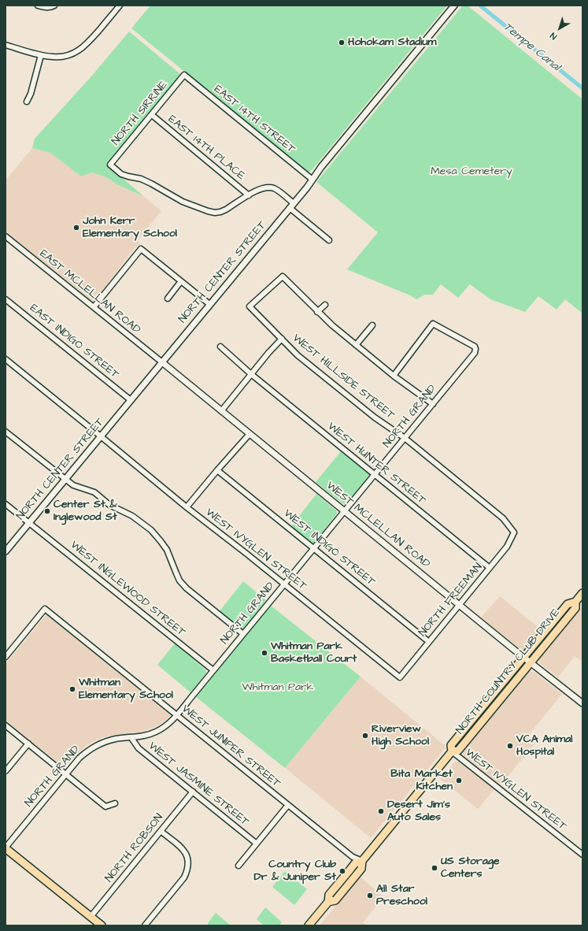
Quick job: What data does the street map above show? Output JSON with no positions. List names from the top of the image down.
{
  "streets": {
    "main road": ["NORTH COUNTRY CLUB DRIVE"],
    "street": [
      "NORTH SIRRINE",
      "EAST 14TH STREET",
      "EAST 14TH PLACE",
      "NORTH CENTER STREET",
      "EAST MCLELLAN ROAD",
      "EAST INDIGO STREET",
      "WEST HILLSIDE STREET",
      "NORTH GRAND",
      "WEST HUNTER STREET",
      "WEST MCLELLAN ROAD",
      "WEST INDIGO STREET",
      "WEST IVYGLEN STREET",
      "WEST INGLEWOOD STREET",
      "NORTH FREEMAN",
      "WEST JUNIPER STREET",
      "WEST JASMINE STREET",
      "NORTH ROBSON"
    ]
  },
  "crossings": [
    ["NORTH SIRRINE", "EAST 14TH STREET"],
    ["NORTH SIRRINE", "EAST 14TH PLACE"],
    ["EAST 14TH STREET", "NORTH CENTER STREET"],
    ["NORTH CENTER STREET", "EAST MCLELLAN ROAD"],
    ["NORTH CENTER STREET", "EAST INDIGO STREET"],
    ["NORTH CENTER STREET", "WEST MCLELLAN ROAD"],
    ["NORTH CENTER STREET", "WEST IVYGLEN STREET"],
    ["NORTH CENTER STREET", "WEST INGLEWOOD STREET"],
    ["EAST MCLELLAN ROAD", "WEST MCLELLAN ROAD"],
    ["WEST HILLSIDE STREET", "NORTH GRAND"],
    ["WEST HILLSIDE STREET", "NORTH FREEMAN"],
    ["NORTH GRAND", "WEST HUNTER STREET"],
    ["NORTH GRAND", "WEST MCLELLAN ROAD"],
    ["NORTH GRAND", "WEST INDIGO STREET"],
    ["NORTH GRAND", "WEST IVYGLEN STREET"],
    ["NORTH GRAND", "WEST INGLEWOOD STREET"],
    ["NORTH GRAND", "WEST JUNIPER STREET"],
    ["NORTH GRAND", "WEST JASMINE STREET"],
    ["WEST HUNTER STREET", "NORTH FREEMAN"],
    ["WEST MCLELLAN ROAD", "NORTH FREEMAN"],
    ["WEST MCLELLAN ROAD", "NORTH COUNTRY CLUB DRIVE"],
    ["WEST INDIGO STREET", "NORTH FREEMAN"],
    ["WEST IVYGLEN STREET", "NORTH FREEMAN"],
    ["WEST IVYGLEN STREET", "NORTH COUNTRY CLUB DRIVE"],
    ["NORTH COUNTRY CLUB DRIVE", "WEST JUNIPER STREET"],
    ["WEST JASMINE STREET", "NORTH ROBSON"]
  ],
  "water": ["Tempe Canal"],
  "parks": ["Mesa Cemetery", "Whitman Park"],
  "places": [
    "Hohokam Stadium",
    "John Kerr Elementary School",
    "Center St & Inglewood St",
    "Whitman Park Basketball Court",
    "Whitman Elementary School",
    "Riverview High School",
    "VCA Animal Hospital",
    "Bita Market Kitchen",
    "Desert Jim's Auto Sales",
    "US Storage Centers",
    "Country Club Dr & Juniper St",
    "All Star Preschool"
  ],
  "north": "bottom left"
}
